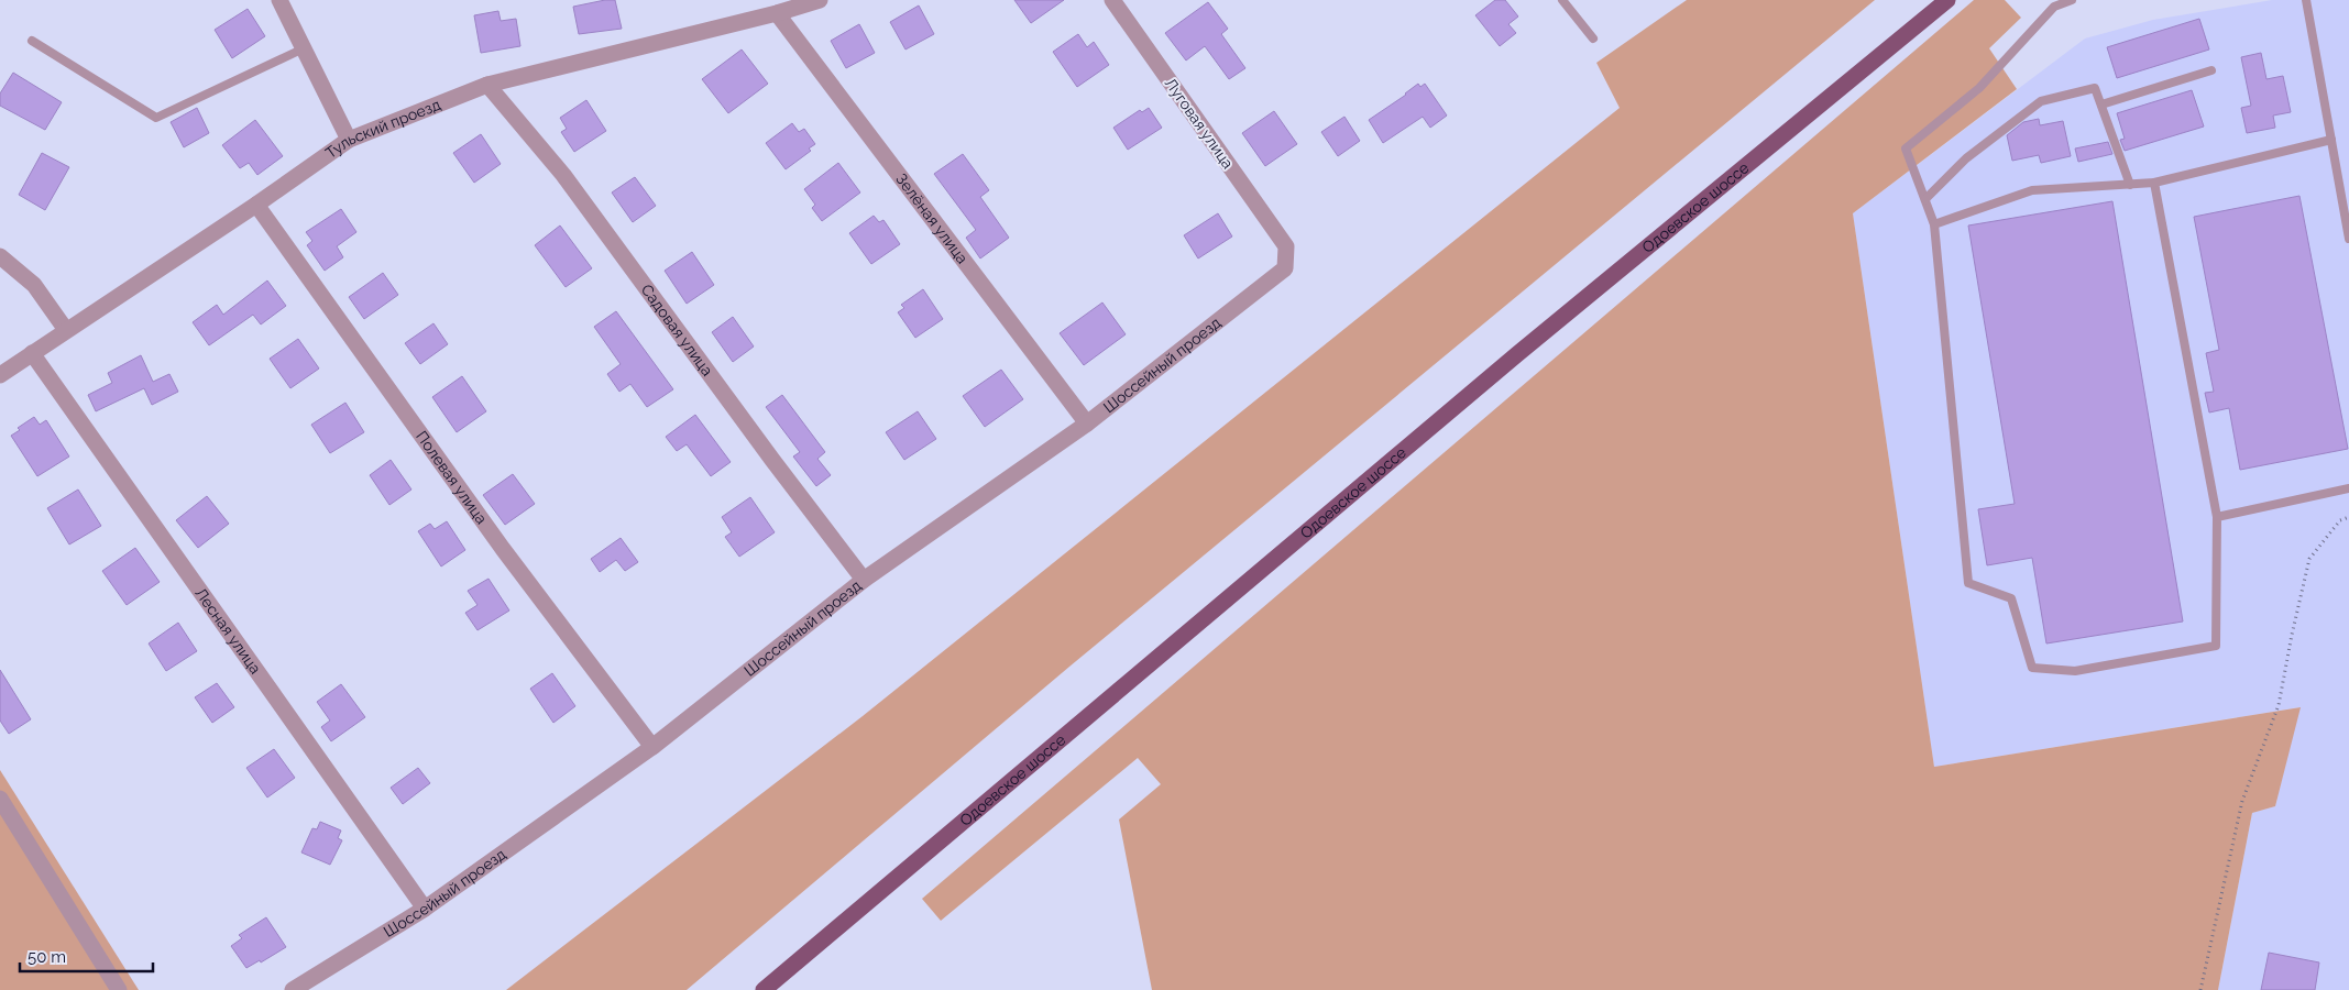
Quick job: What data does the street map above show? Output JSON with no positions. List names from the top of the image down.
{
  "streets": {
    "main road": ["Одоевское шоссе"],
    "street": [
      "Луговая улица",
      "Тульский проезд",
      "Зелёная улица",
      "Садовая улица",
      "Шоссейный проезд",
      "Полевая улица",
      "Лесная улица"
    ]
  },
  "crossings": [
    ["Луговая улица", "Шоссейный проезд"],
    ["Тульский проезд", "Зелёная улица"],
    ["Тульский проезд", "Садовая улица"],
    ["Тульский проезд", "Полевая улица"],
    ["Тульский проезд", "Лесная улица"],
    ["Зелёная улица", "Шоссейный проезд"],
    ["Садовая улица", "Шоссейный проезд"],
    ["Шоссейный проезд", "Полевая улица"],
    ["Шоссейный проезд", "Лесная улица"]
  ],
  "scale_bar": "50 m"
}
